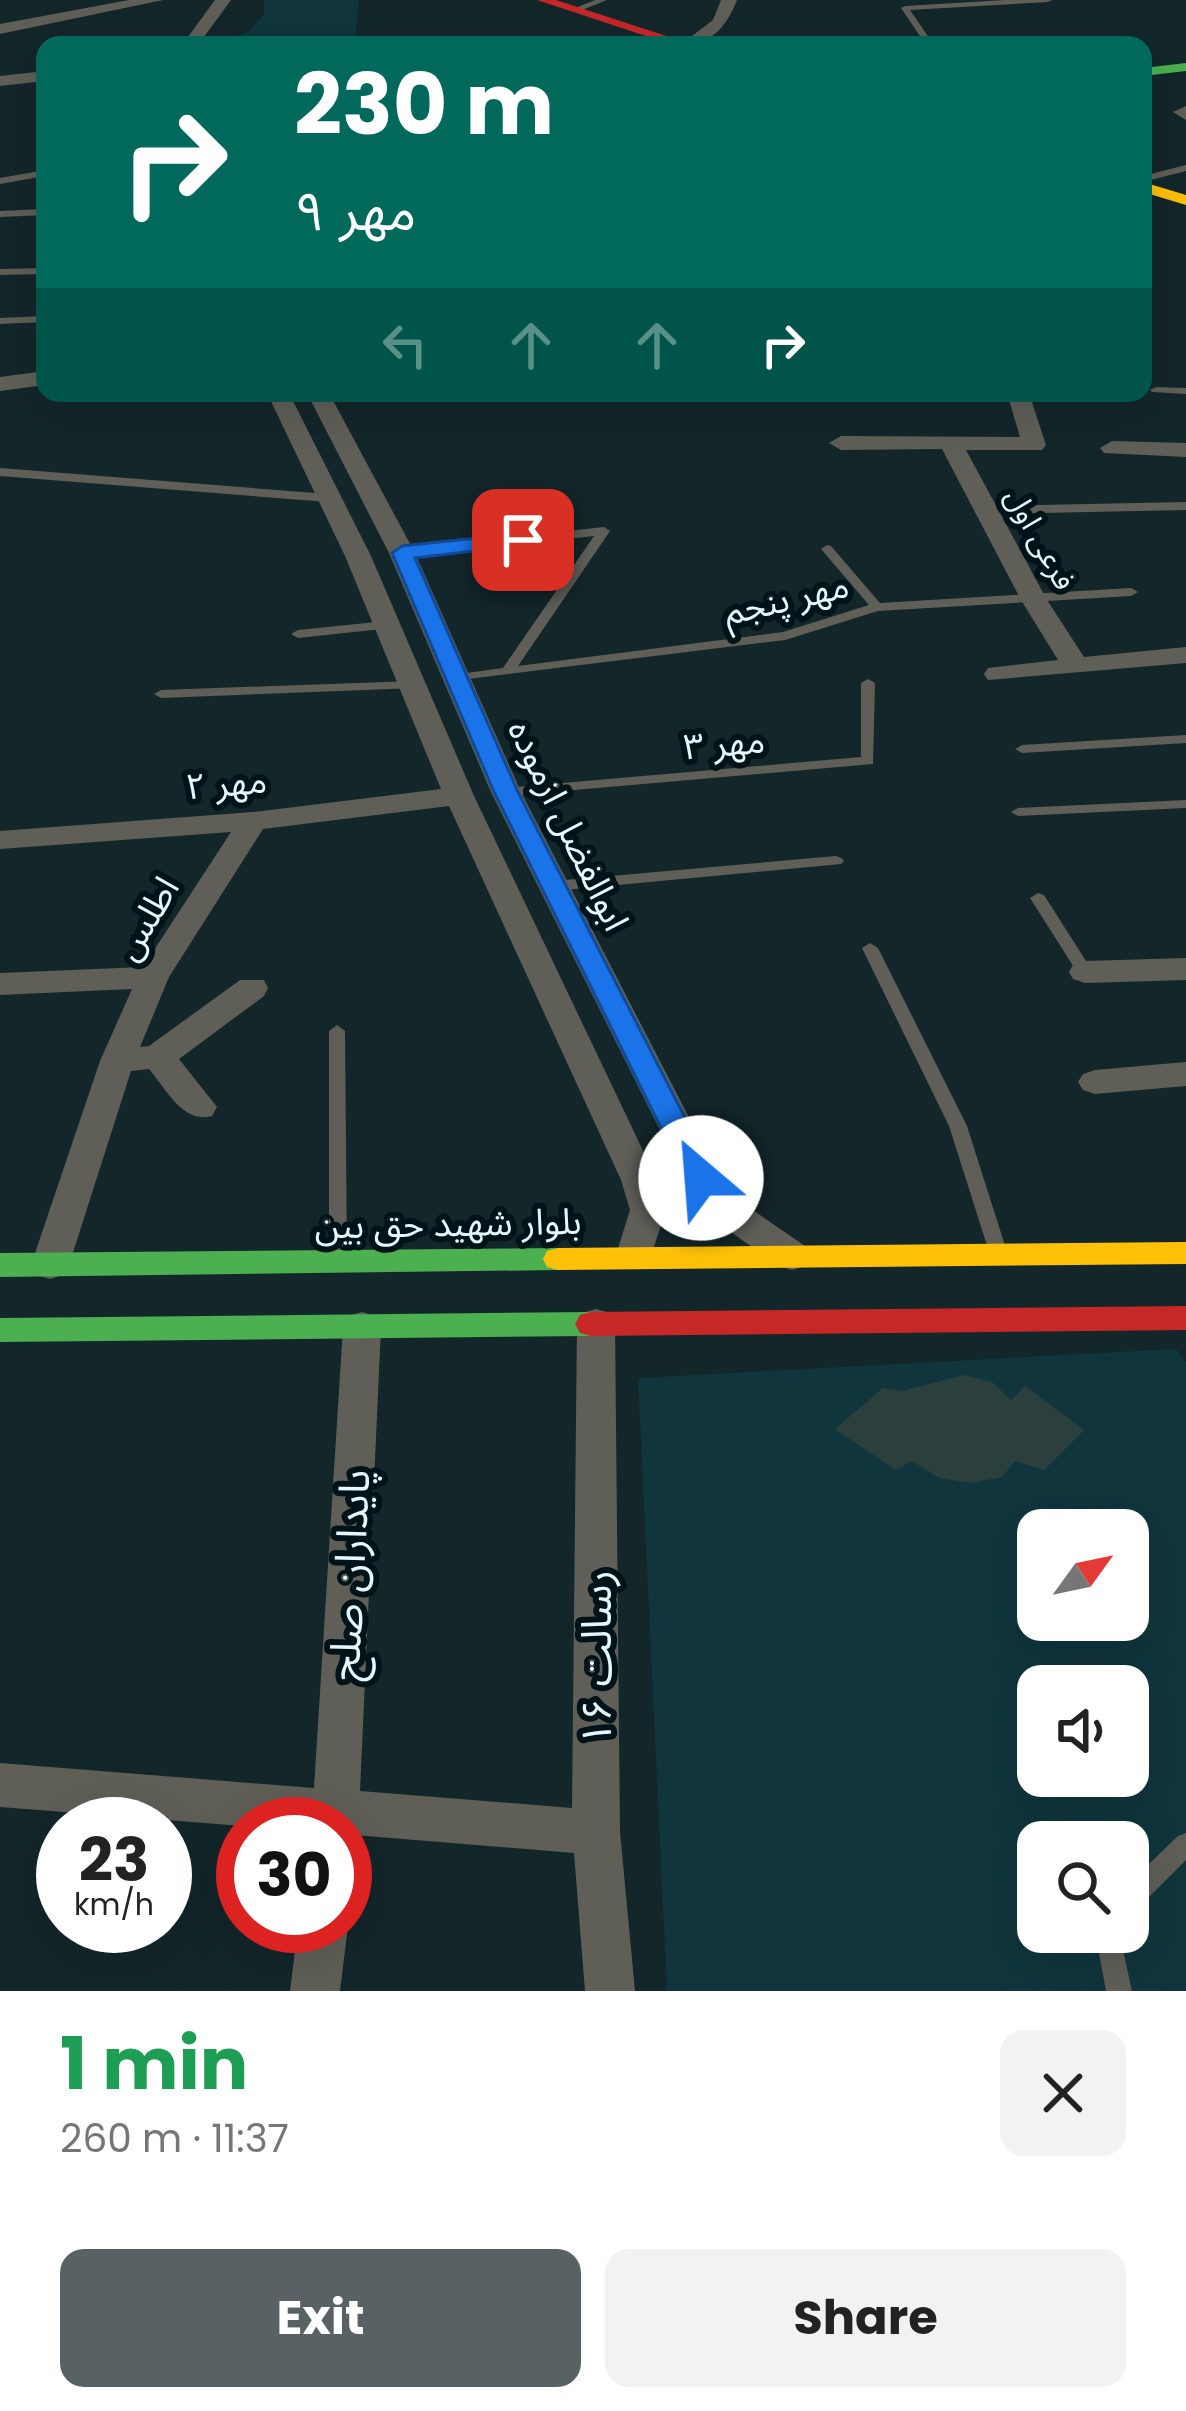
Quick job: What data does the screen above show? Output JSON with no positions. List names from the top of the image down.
{
  "streets": {
    "main road": ["بلوار شهید حق بین"],
    "street": [
      "فرعی اول",
      "مهر ۲",
      "ابوالفضل ازموده",
      "اطلس",
      "پایداران صلح",
      "رسالت ۱۶"
    ],
    "lane": ["مهر پنجم", "مهر ۳"]
  },
  "crossings": [
    ["فرعی اول", "مهر پنجم"],
    ["مهر پنجم", "ابوالفضل ازموده"],
    ["مهر ۳", "ابوالفضل ازموده"],
    ["مهر ۲", "اطلس"],
    ["ابوالفضل ازموده", "بلوار شهید حق بین"],
    ["اطلس", "بلوار شهید حق بین"]
  ],
  "north": "top right",
  "page": {
    "turn": ["230 m", "مهر ۹"],
    "speed": "23 km/h",
    "limit": "30",
    "heading": ["1 min", "260 m · 11:37"],
    "buttons": ["Exit", "Share"]
  }
}
